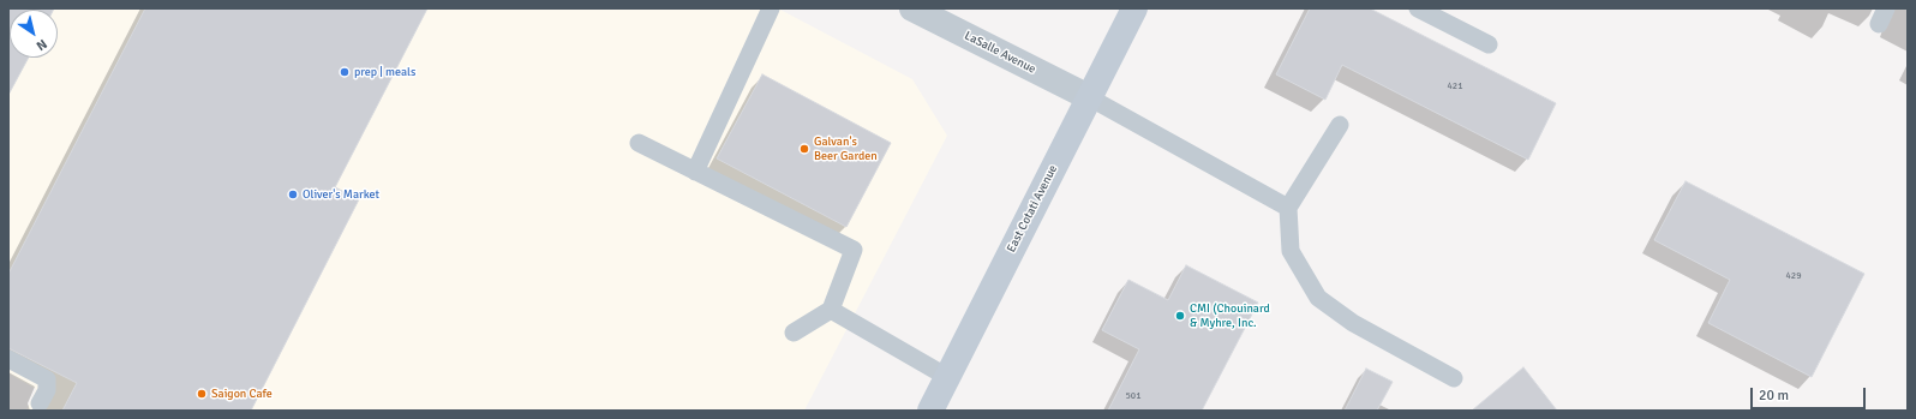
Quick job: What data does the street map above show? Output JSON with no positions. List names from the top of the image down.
{
  "streets": {
    "main road": ["East Cotati Avenue"],
    "street": ["LaSalle Avenue"]
  },
  "crossings": [
    ["LaSalle Avenue", "East Cotati Avenue"]
  ],
  "places": [
    "prep | meals",
    "Galvan's Beer Garden",
    "Oliver's Market",
    "CMI (Chouinard & Myhre, Inc.",
    "Saigon Cafe"
  ],
  "house_numbers": ["421", "429", "501"],
  "scale_bar": "20 m",
  "north": "bottom right"
}
